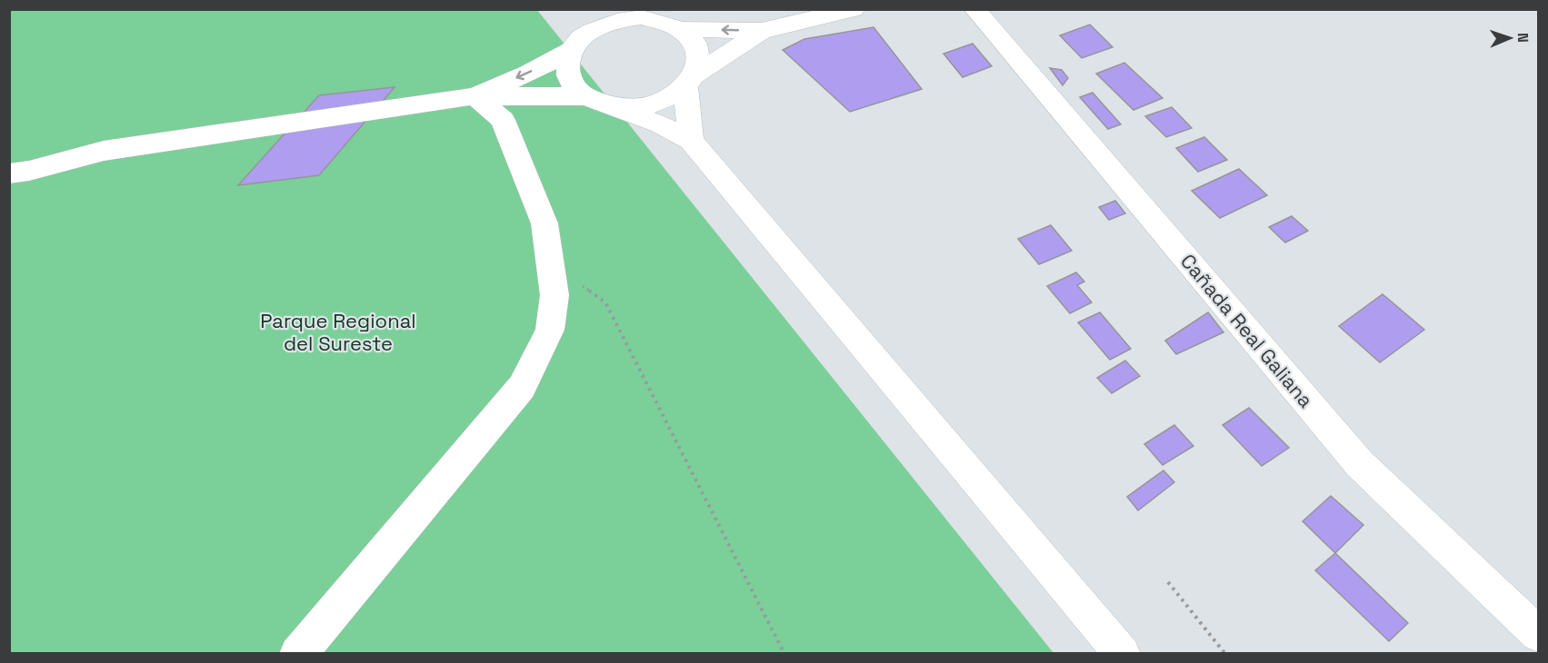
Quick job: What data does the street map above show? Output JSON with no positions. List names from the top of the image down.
{
  "streets": {
    "street": ["Cañada Real Galiana"]
  },
  "parks": ["Parque Regional del Sureste"],
  "north": "right"
}
